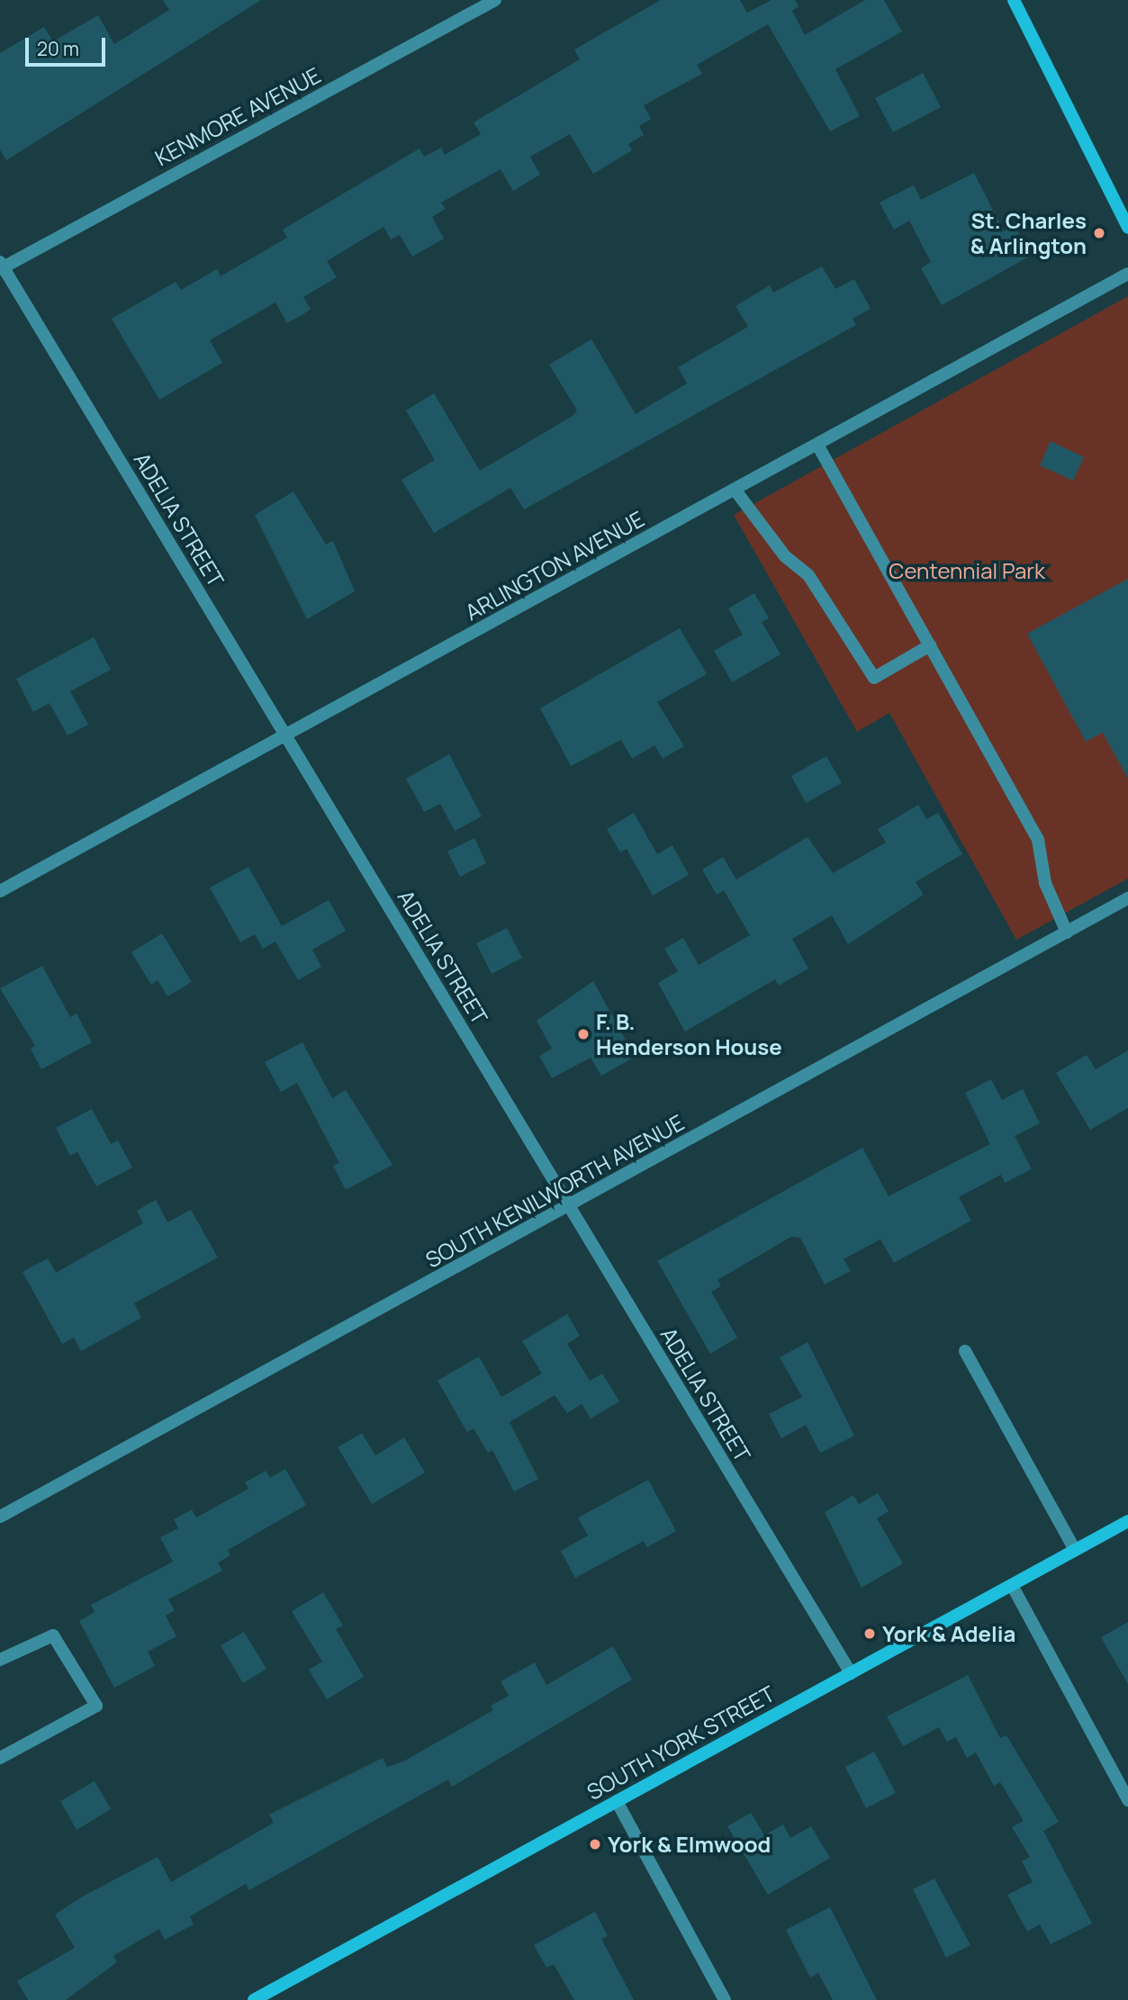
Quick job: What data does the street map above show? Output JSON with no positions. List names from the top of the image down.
{
  "streets": {
    "main road": ["SOUTH YORK STREET"],
    "street": [
      "KENMORE AVENUE",
      "ADELIA STREET",
      "ARLINGTON AVENUE",
      "SOUTH KENILWORTH AVENUE"
    ]
  },
  "crossings": [
    ["KENMORE AVENUE", "ADELIA STREET"],
    ["ADELIA STREET", "ARLINGTON AVENUE"],
    ["ADELIA STREET", "SOUTH KENILWORTH AVENUE"],
    ["ADELIA STREET", "SOUTH YORK STREET"]
  ],
  "parks": ["Centennial Park"],
  "places": [
    "St. Charles & Arlington",
    "F. B. Henderson House",
    "York & Adelia",
    "York & Elmwood"
  ],
  "scale_bar": "20 m"
}
